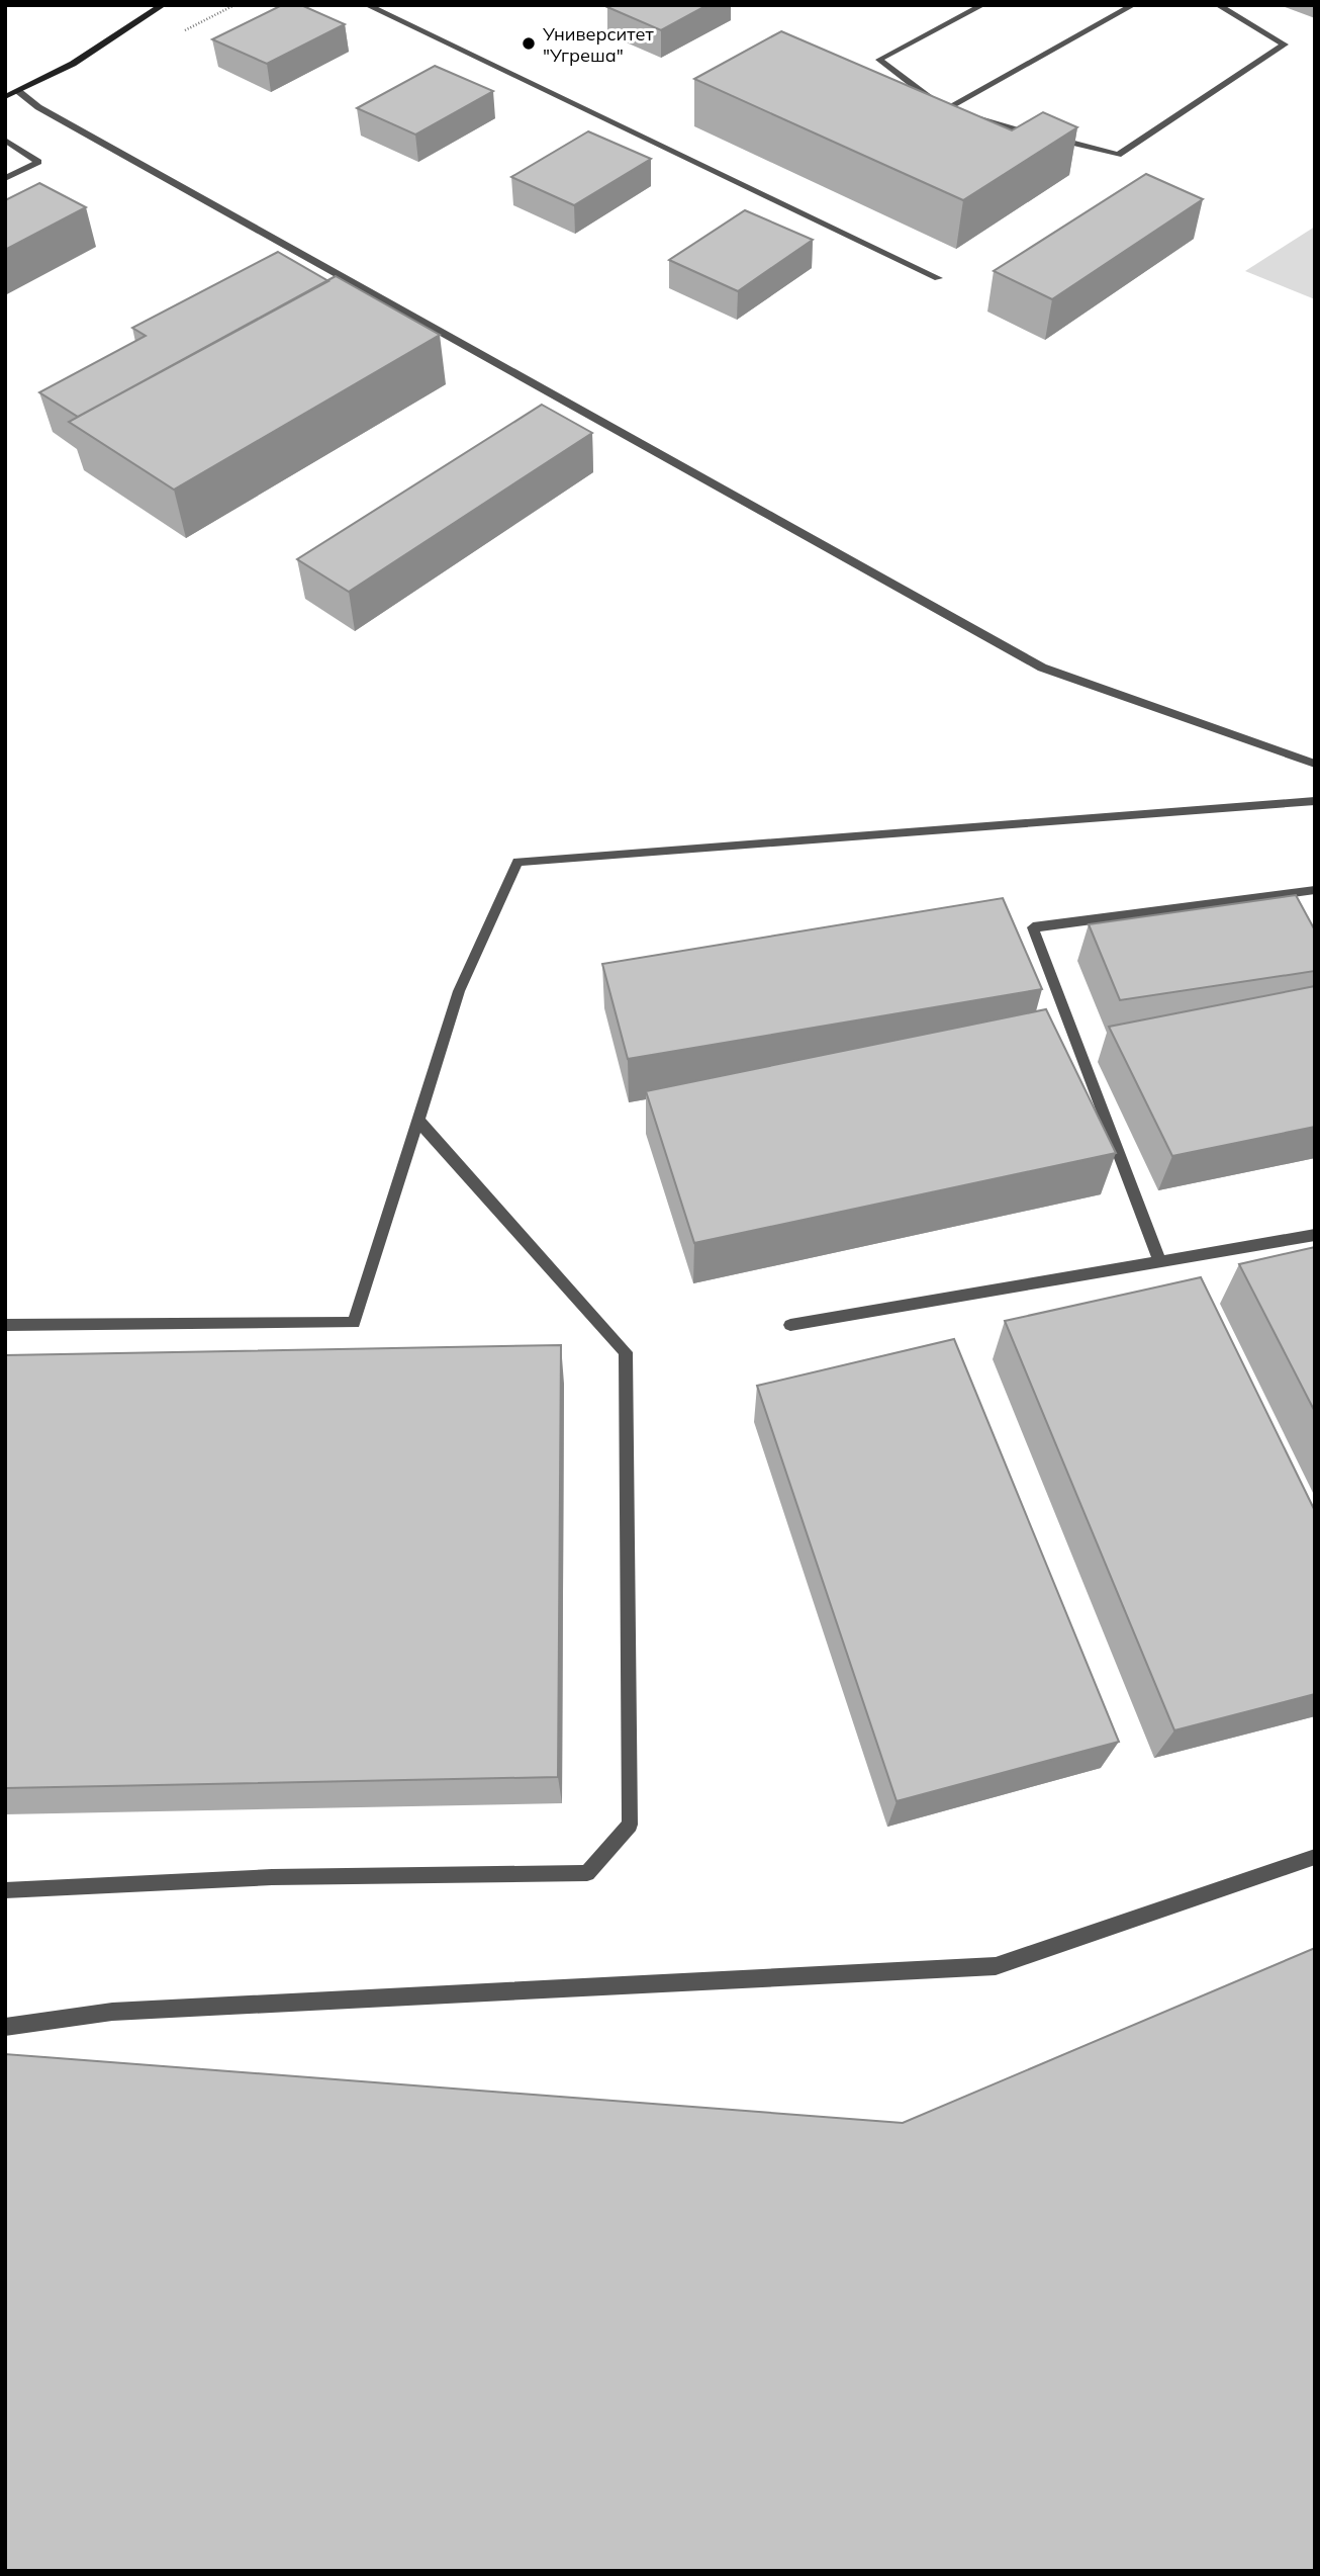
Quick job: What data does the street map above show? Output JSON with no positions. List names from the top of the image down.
{
  "places": ["Университет \"Угреша\""]
}
